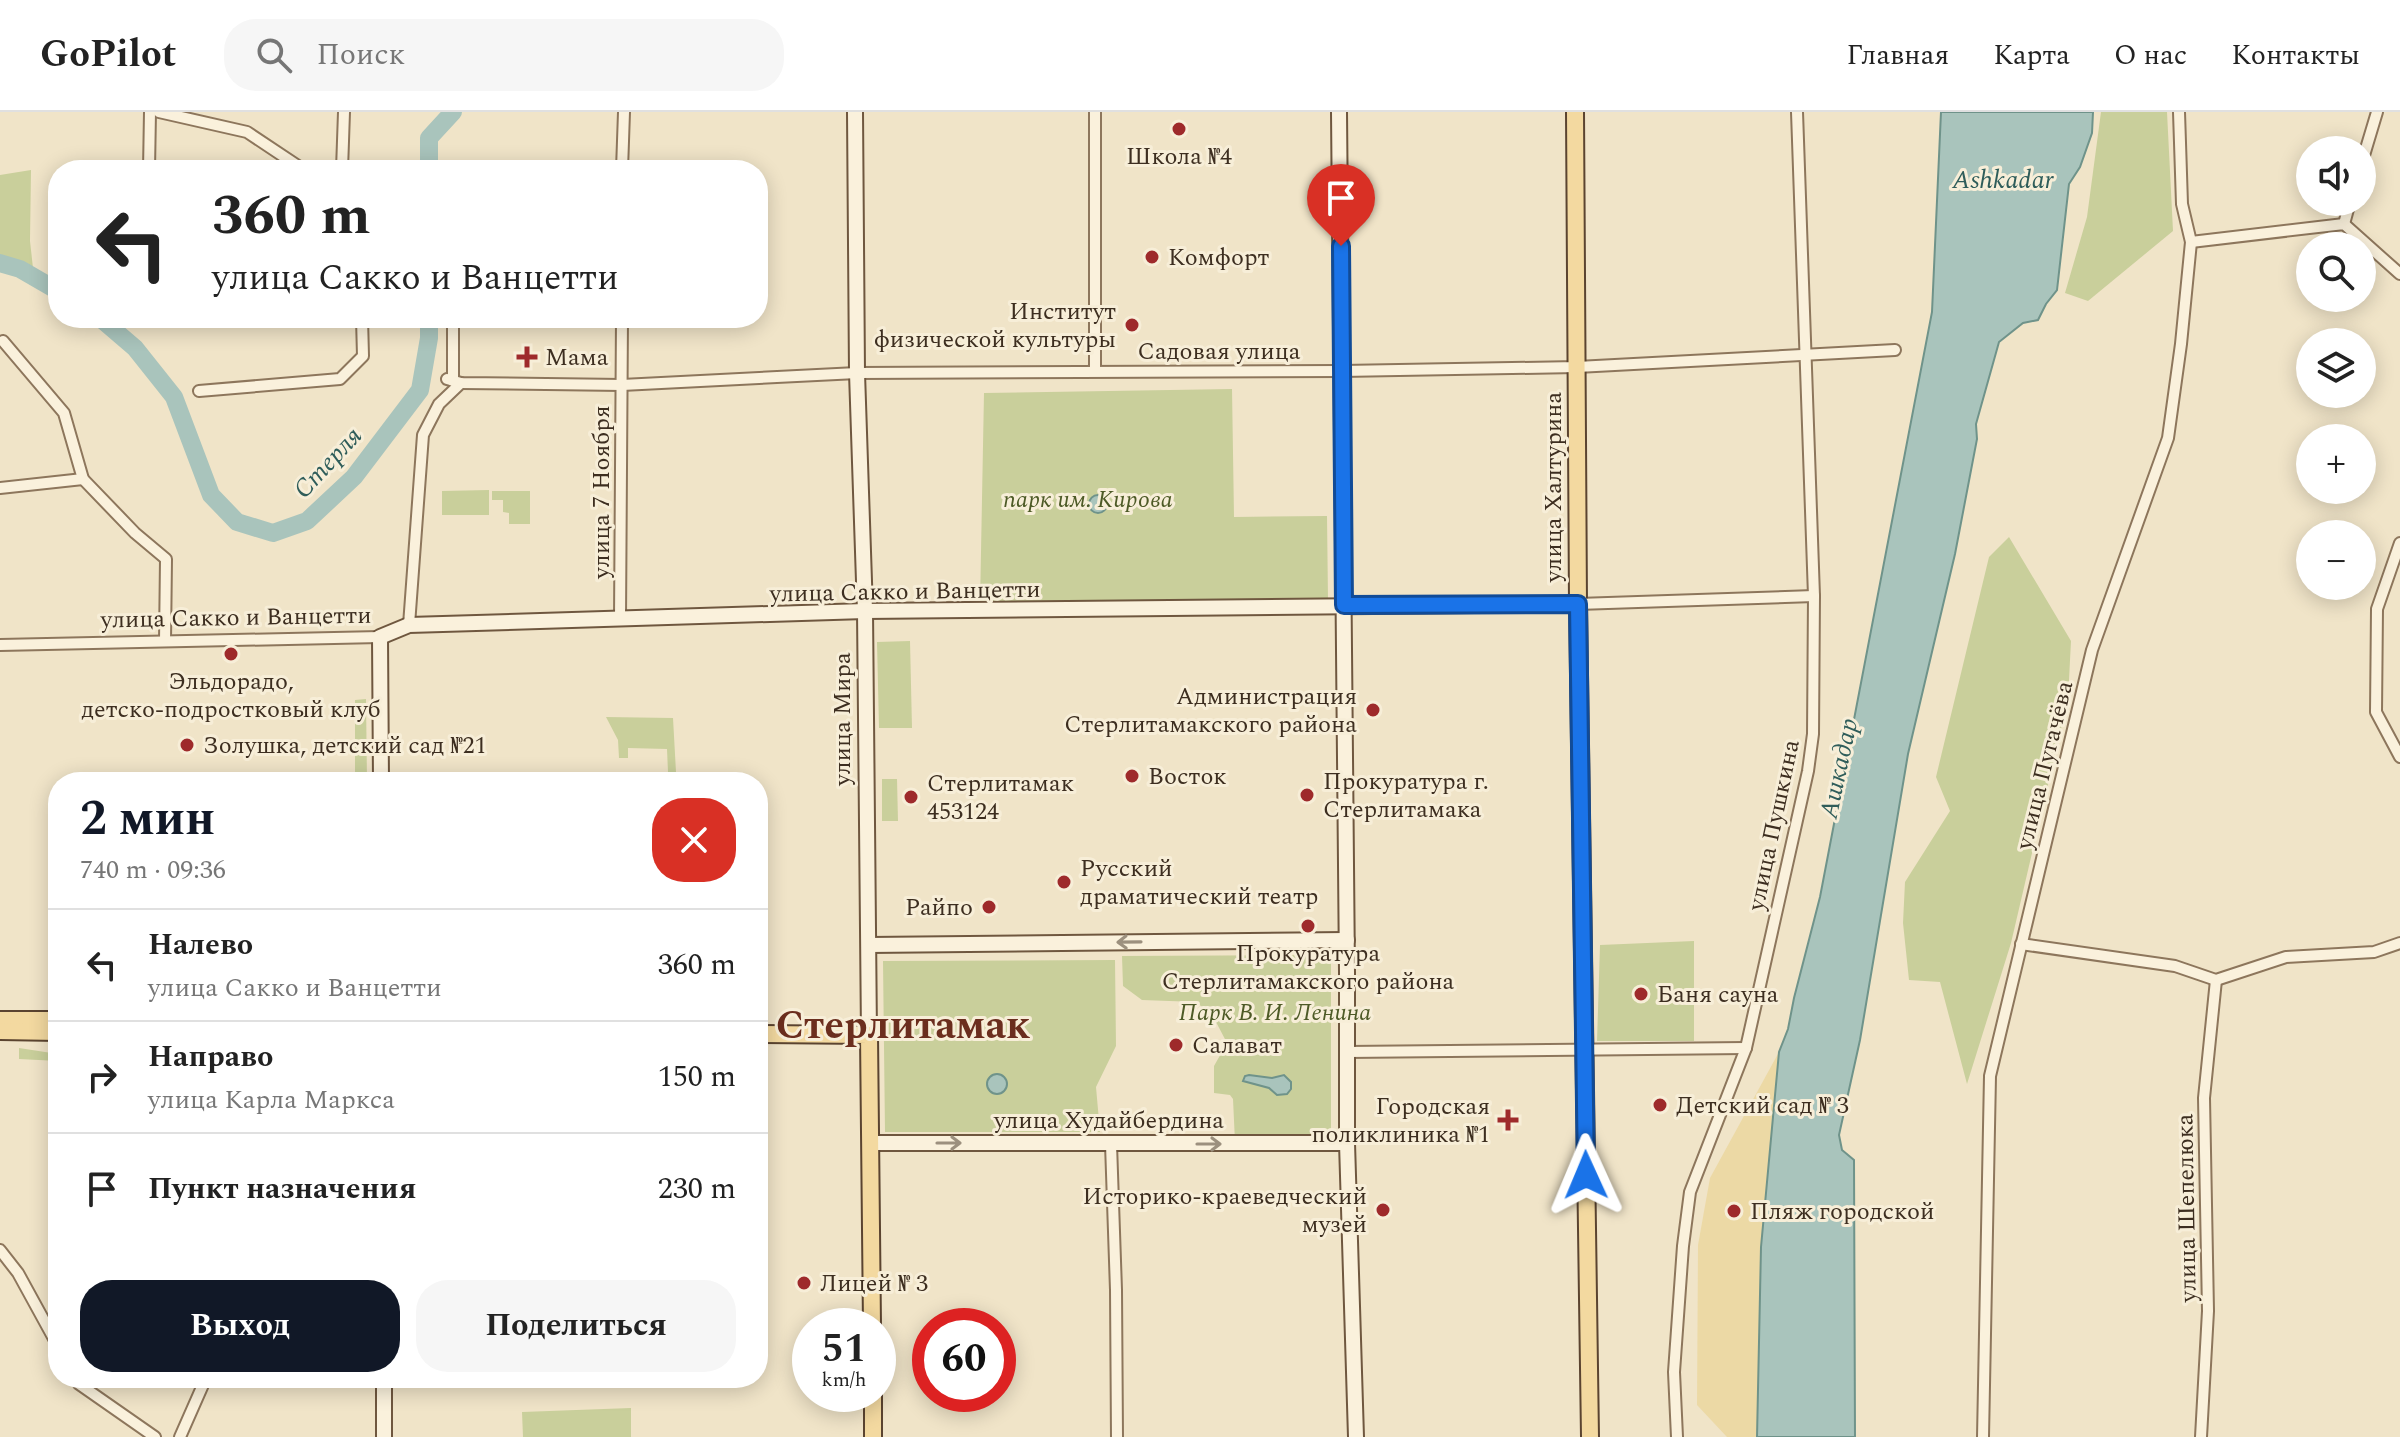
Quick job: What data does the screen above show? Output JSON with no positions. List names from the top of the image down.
{
  "streets": {
    "main road": ["улица Халтурина", "улица Мира"],
    "street": [
      "Садовая улица",
      "улица 7 Ноября",
      "улица Сакко и Ванцетти",
      "улица Пугачёва",
      "улица Пушкина",
      "улица Худайбердина",
      "улица Шепелюка"
    ]
  },
  "crossings": [
    ["Садовая улица", "улица Халтурина"],
    ["Садовая улица", "улица 7 Ноября"],
    ["Садовая улица", "улица Мира"],
    ["Садовая улица", "улица Пушкина"],
    ["улица Халтурина", "улица Сакко и Ванцетти"],
    ["улица 7 Ноября", "улица Сакко и Ванцетти"],
    ["улица Сакко и Ванцетти", "улица Мира"],
    ["улица Сакко и Ванцетти", "улица Пушкина"],
    ["улица Мира", "улица Худайбердина"]
  ],
  "one_way": ["улица Худайбердина"],
  "districts": ["Стерлитамак"],
  "water": ["Ashkadar", "Стерля", "Ашкадар"],
  "parks": ["парк им. Кирова", "Парк В. И. Ленина"],
  "places": {
    "other": [
      "Школа №4",
      "Комфорт",
      "Институт физической культуры",
      "Эльдорадо, детско-подростковый клуб",
      "Администрация Стерлитамакского района",
      "Золушка, детский сад №21",
      "Восток",
      "Прокуратура г. Стерлитамака",
      "Стерлитамак 453124",
      "Русский драматический театр",
      "Райпо",
      "Прокуратура Стерлитамакского района",
      "Баня сауна",
      "Салават",
      "Детский сад № 3",
      "Историко-краеведческий музей",
      "Пляж городской",
      "Лицей № 3"
    ],
    "health": ["Мама", "Городская поликлиника №1"]
  },
  "page": {
    "header": "GoPilot",
    "search": "Поиск",
    "nav": [
      "Главная",
      "Карта",
      "О нас",
      "Контакты"
    ],
    "map_buttons": ["+", "−"],
    "turn": ["360 m", "улица Сакко и Ванцетти"],
    "heading": ["2 мин", "740 m · 09:36"],
    "list": [
      {
        "name": "Налево",
        "note": "улица Сакко и Ванцетти",
        "value": "360 m"
      },
      {
        "name": "Направо",
        "note": "улица Карла Маркса",
        "value": "150 m"
      },
      {
        "name": "Пункт назначения",
        "value": "230 m"
      }
    ],
    "buttons": ["Выход", "Поделиться"],
    "speed": "51 km/h",
    "limit": "60"
  }
}
